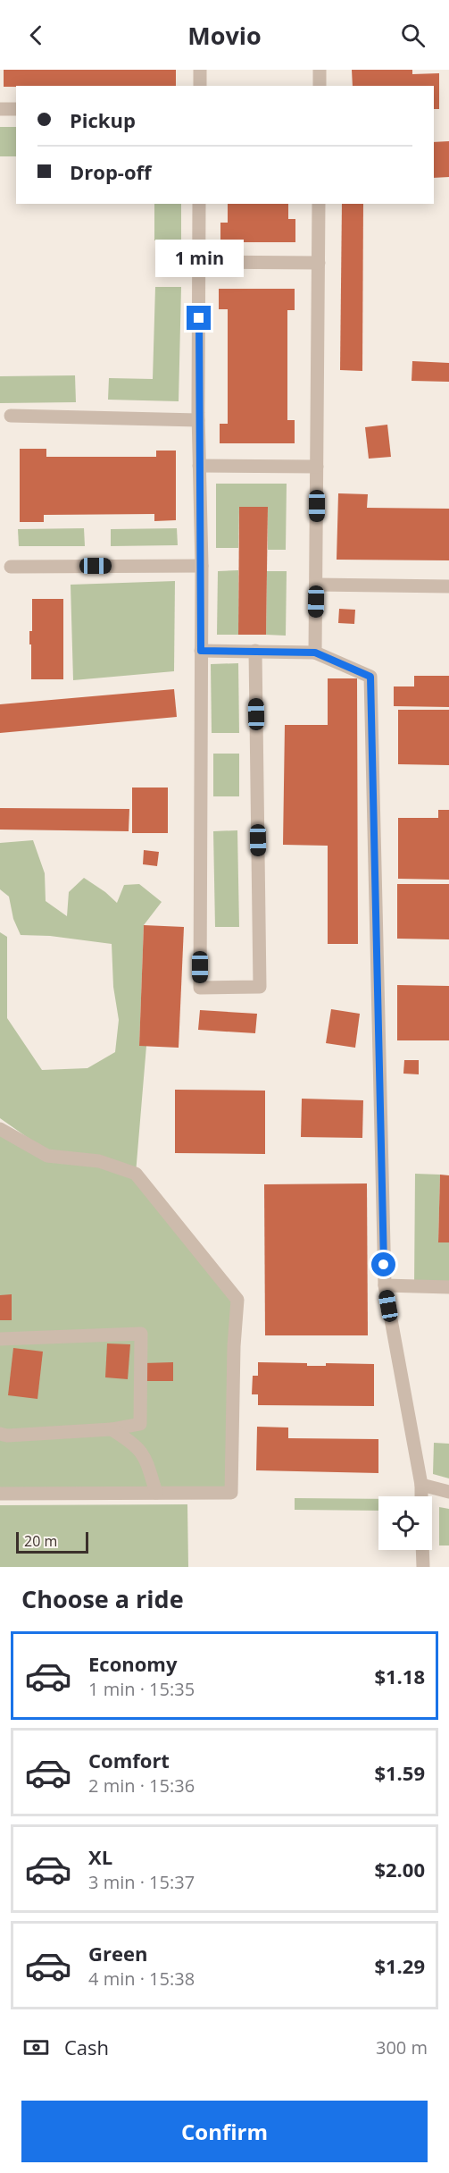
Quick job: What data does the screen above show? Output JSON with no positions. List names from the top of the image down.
{
  "scale_bar": "20 m",
  "page": {
    "header": "Movio",
    "banner": ["Pickup", "Drop-off"],
    "bubble": "1 min",
    "scale": "20 m",
    "heading": "Choose a ride",
    "list": [
      {
        "name": "Economy",
        "note": "1 min · 15:35",
        "value": "$1.18"
      },
      {
        "name": "Comfort",
        "note": "2 min · 15:36",
        "value": "$1.59"
      },
      {
        "name": "XL",
        "note": "3 min · 15:37",
        "value": "$2.00"
      },
      {
        "name": "Green",
        "note": "4 min · 15:38",
        "value": "$1.29"
      }
    ],
    "pay": ["Cash", "300 m"],
    "buttons": "Confirm"
  }
}
